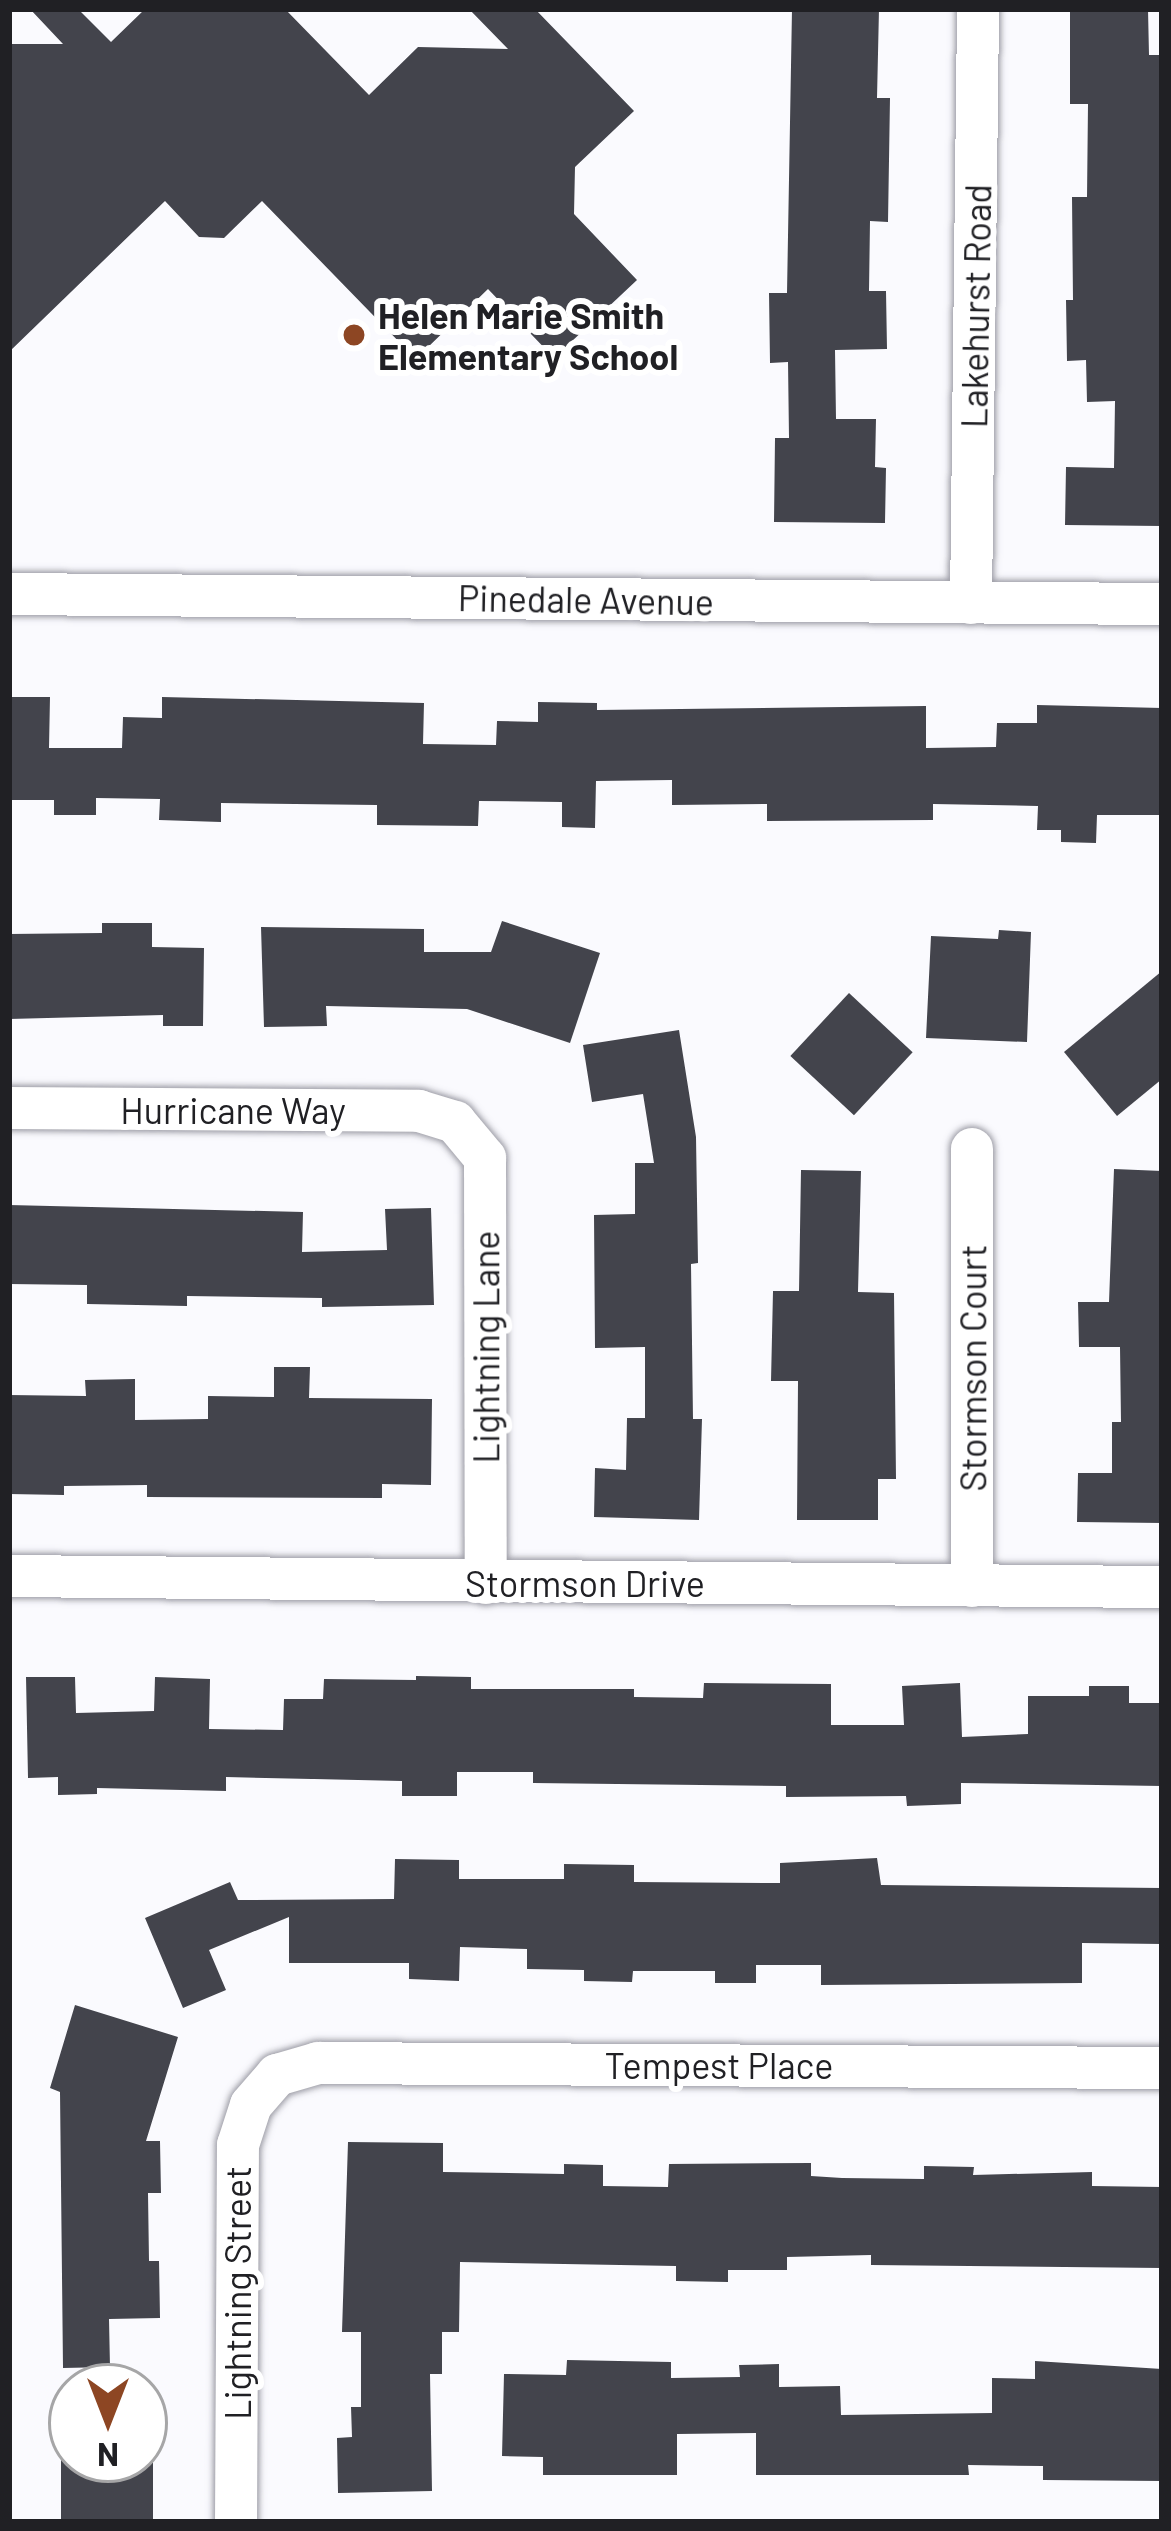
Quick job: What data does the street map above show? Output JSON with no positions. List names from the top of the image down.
{
  "streets": {
    "street": [
      "Lakehurst Road",
      "Pinedale Avenue",
      "Hurricane Way",
      "Lightning Lane",
      "Stormson Court",
      "Stormson Drive",
      "Tempest Place",
      "Lightning Street"
    ]
  },
  "crossings": [
    ["Lakehurst Road", "Pinedale Avenue"],
    ["Hurricane Way", "Lightning Lane"],
    ["Lightning Lane", "Stormson Drive"],
    ["Stormson Court", "Stormson Drive"],
    ["Tempest Place", "Lightning Street"]
  ],
  "places": ["Helen Marie Smith Elementary School"],
  "north": "bottom"
}
